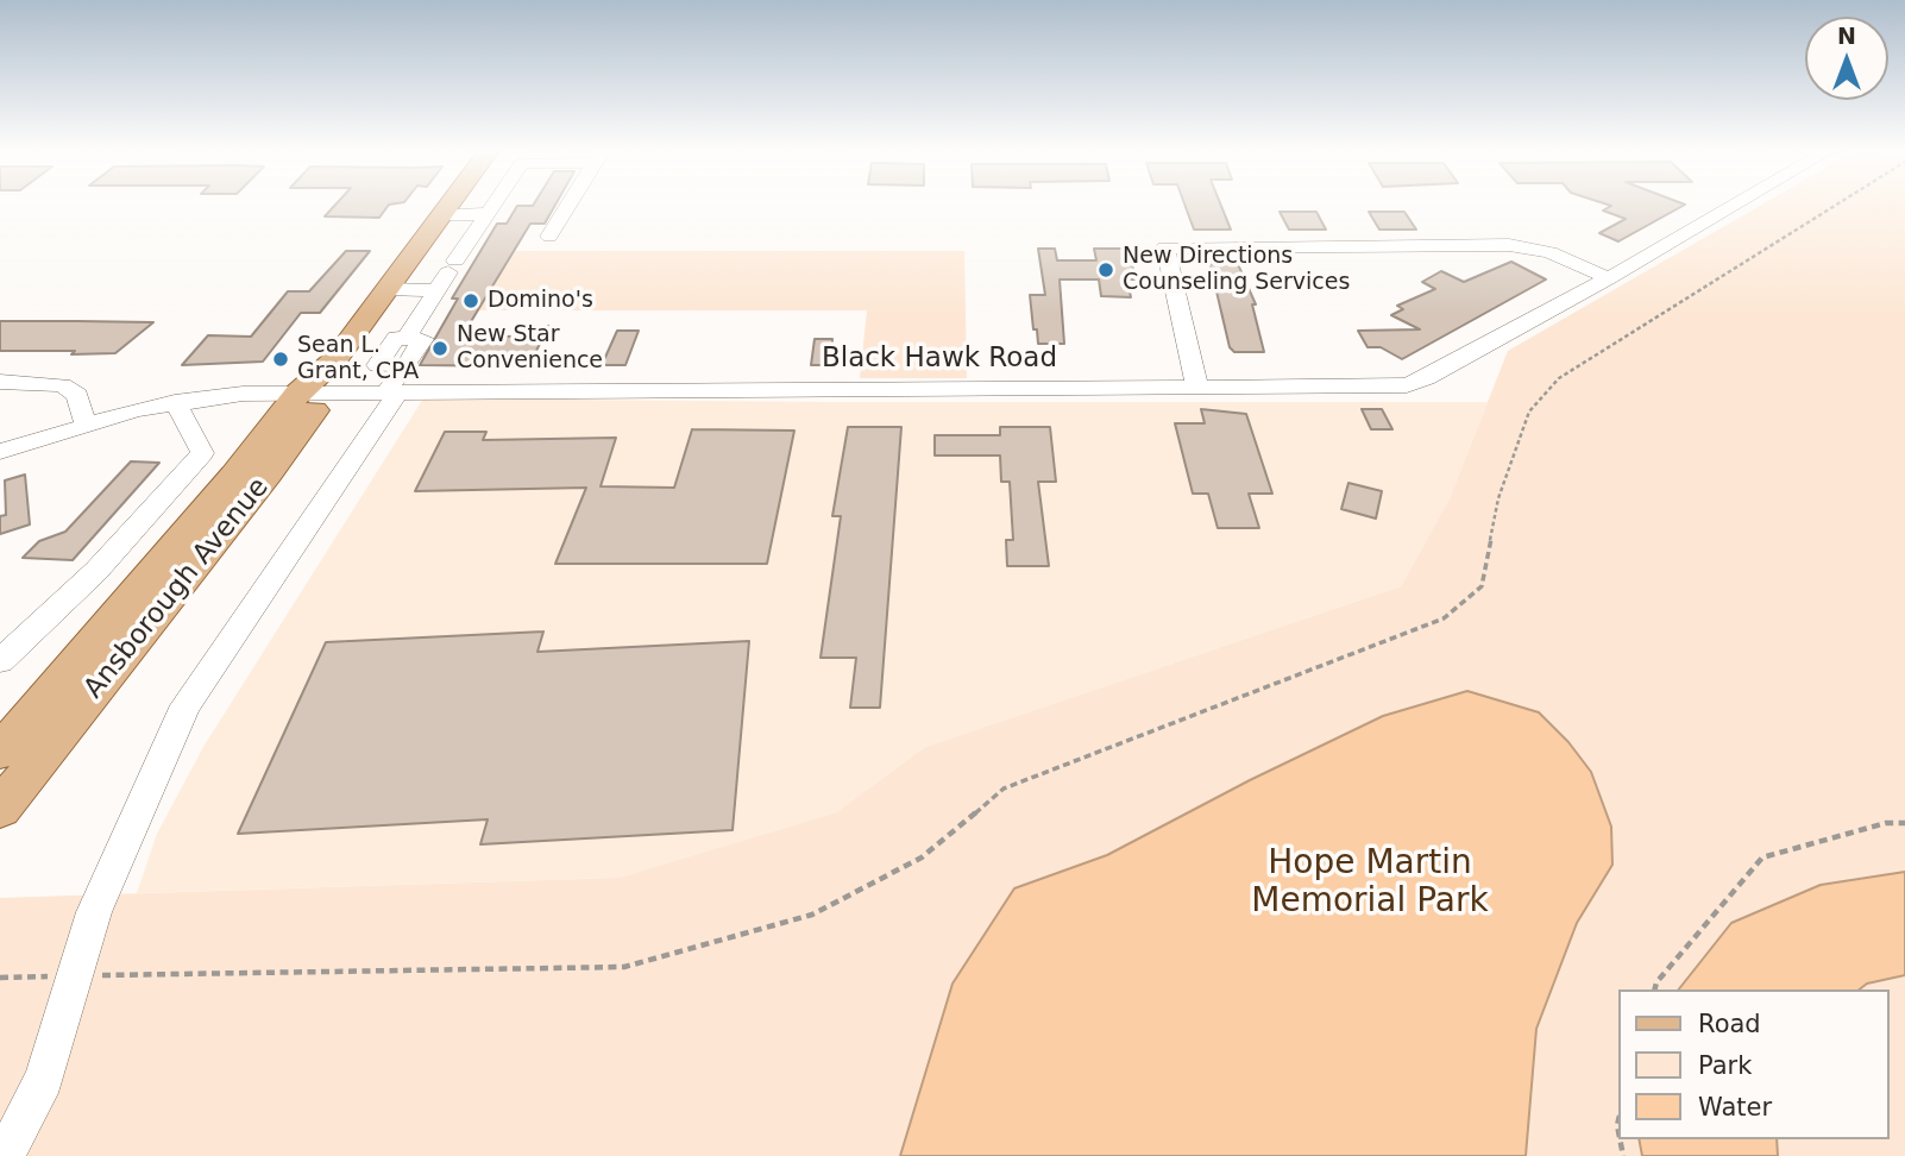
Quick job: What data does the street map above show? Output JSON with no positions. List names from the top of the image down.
{
  "streets": {
    "main road": ["Ansborough Avenue"],
    "street": ["Black Hawk Road"]
  },
  "crossings": [
    ["Black Hawk Road", "Ansborough Avenue"]
  ],
  "parks": ["Hope Martin Memorial Park"],
  "places": [
    "New Directions Counseling Services",
    "Domino's",
    "New Star Convenience",
    "Sean L. Grant, CPA"
  ],
  "legend": ["Road", "Park", "Water"],
  "north": "top"
}
